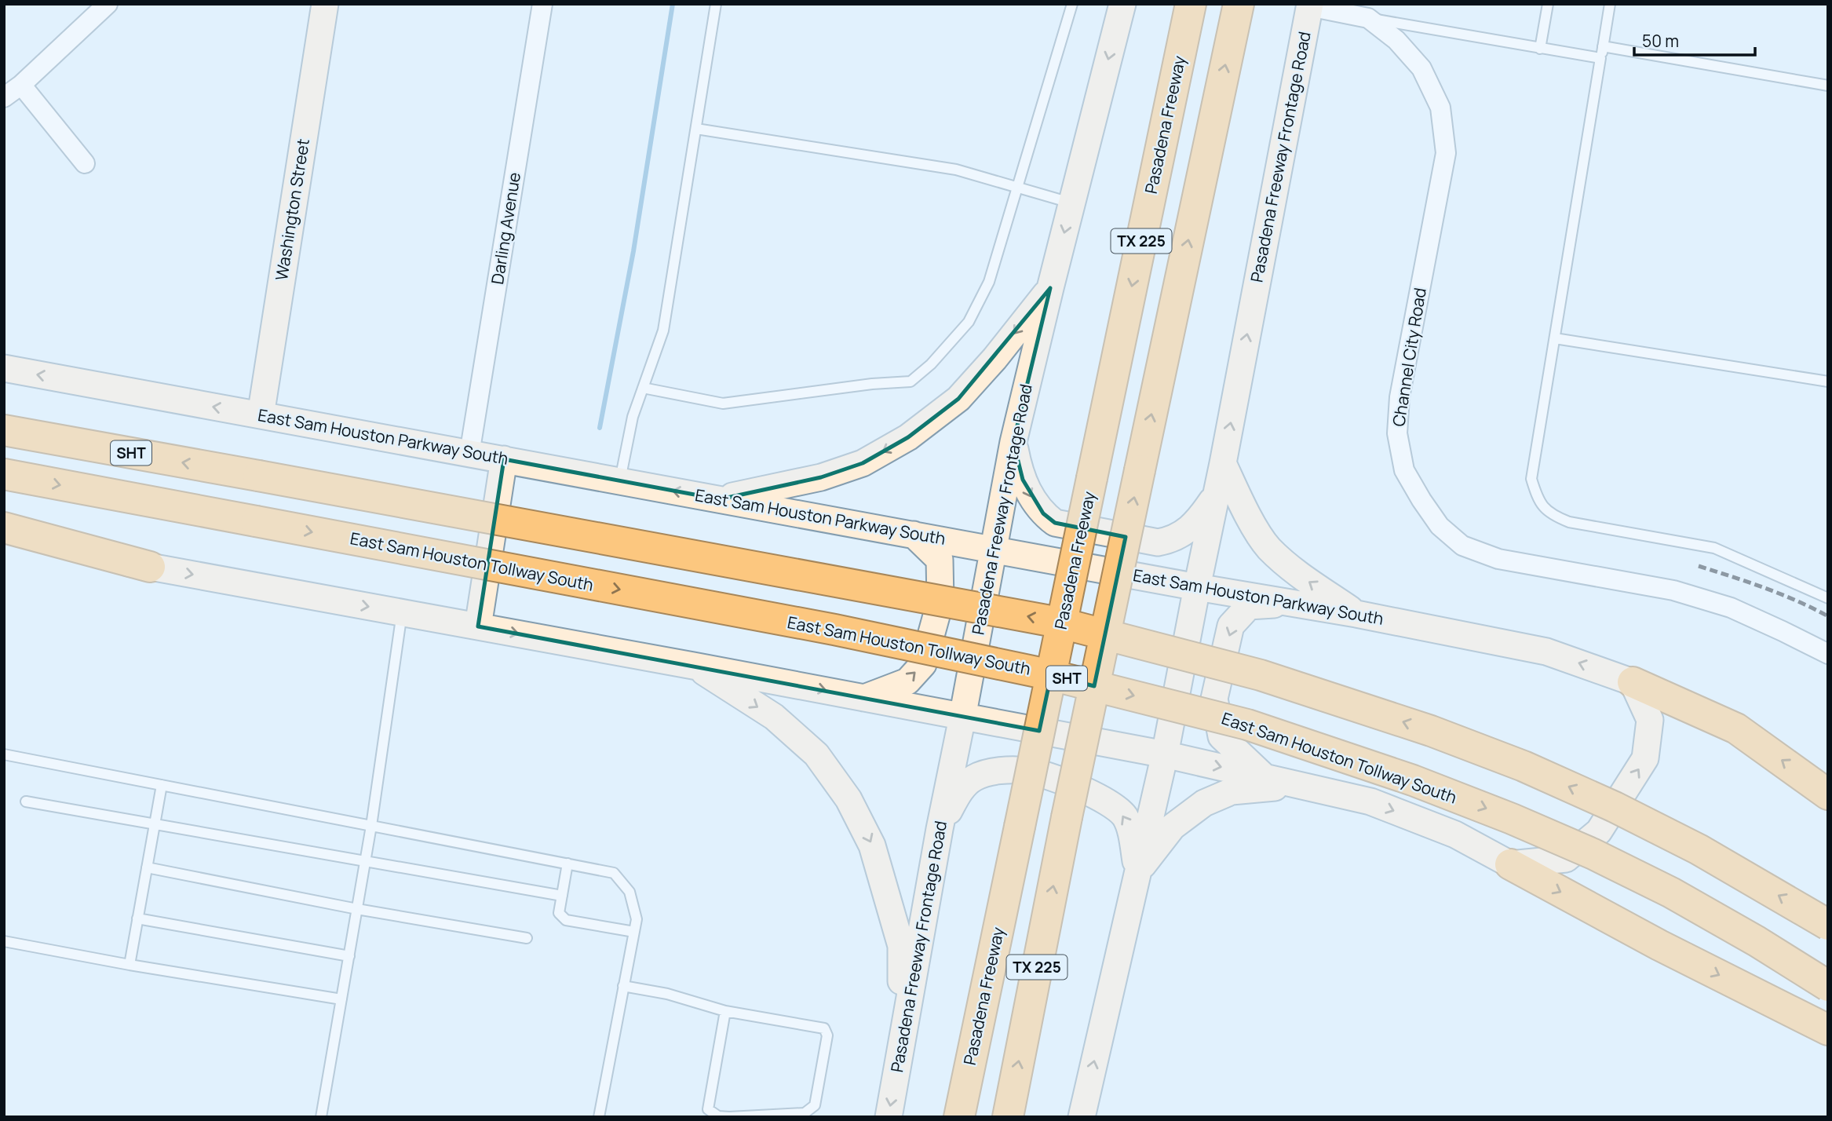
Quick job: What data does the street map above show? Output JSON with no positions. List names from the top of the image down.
{
  "streets": {
    "highway": [
      "Pasadena Freeway",
      "TX 225",
      "SHT",
      "East Sam Houston Tollway South"
    ],
    "main road": ["Pasadena Freeway Frontage Road", "Washington Street", "East Sam Houston Parkway South"],
    "street": ["Darling Avenue", "Channel City Road"]
  },
  "crossings": [
    ["Pasadena Freeway Frontage Road", "Channel City Road"],
    ["Pasadena Freeway Frontage Road", "East Sam Houston Parkway South"],
    ["Washington Street", "East Sam Houston Parkway South"],
    ["Darling Avenue", "East Sam Houston Parkway South"]
  ],
  "scale_bar": "50 m"
}
